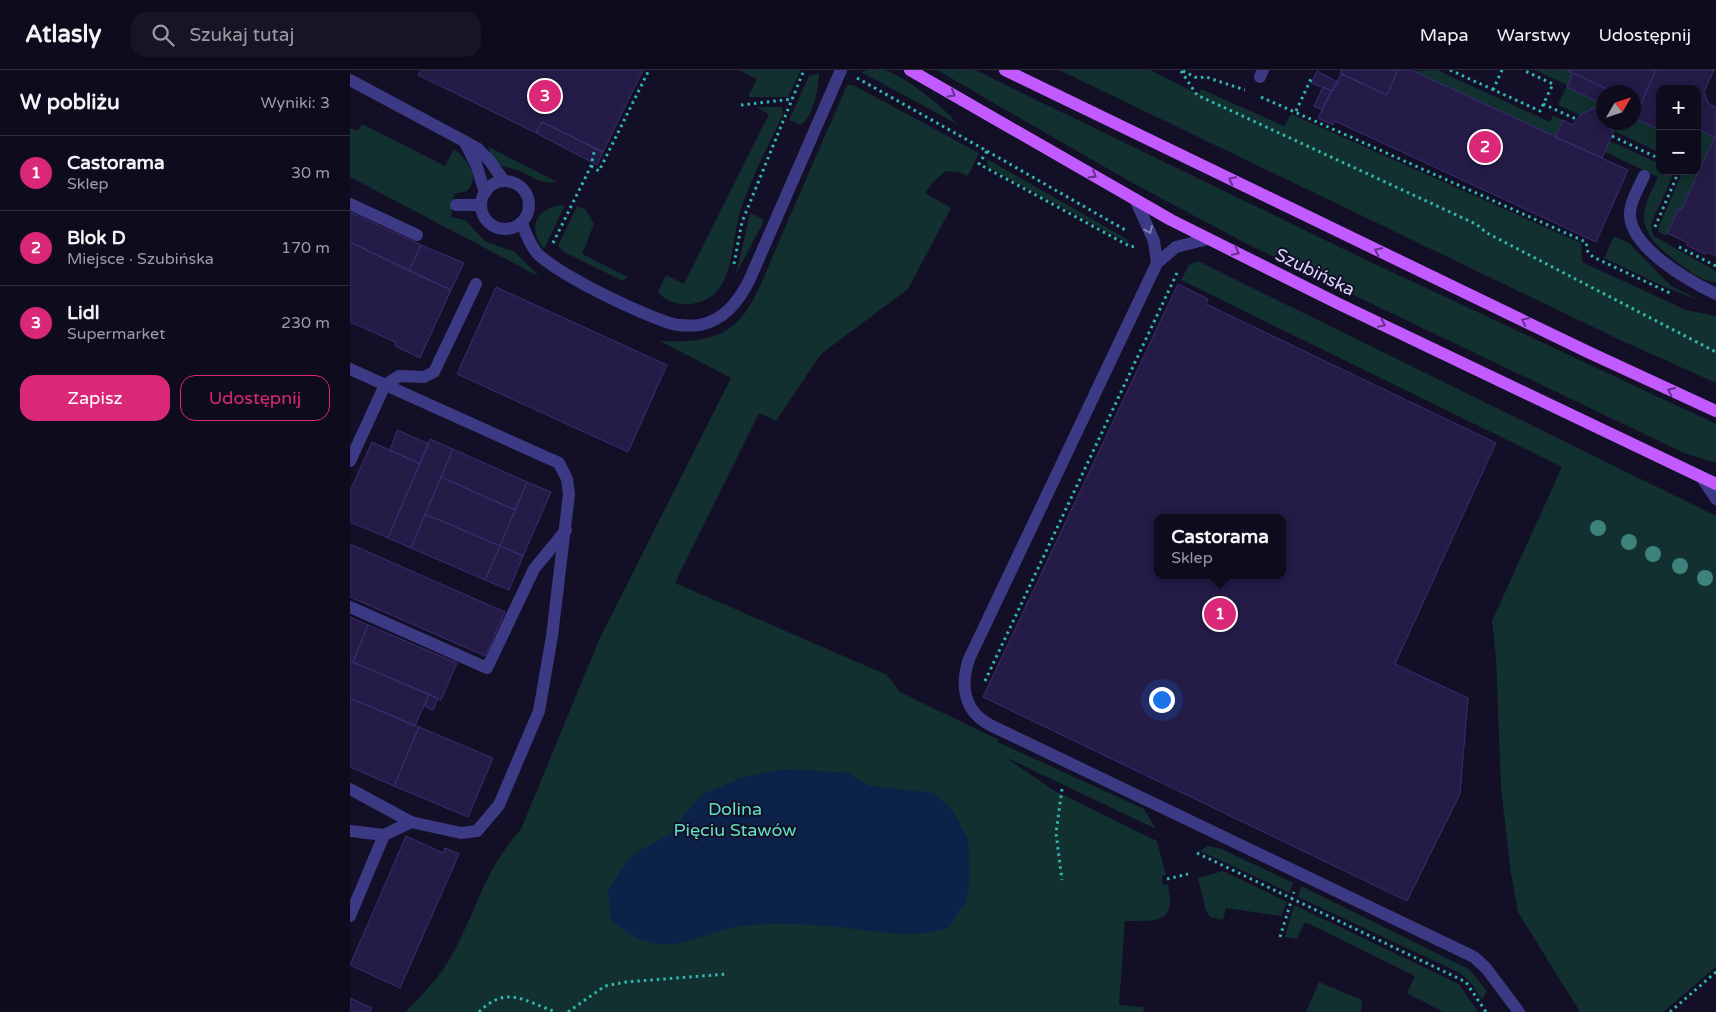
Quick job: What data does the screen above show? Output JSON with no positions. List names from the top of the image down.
{
  "streets": {
    "main road": ["Szubińska"]
  },
  "parks": ["Dolina Pięciu Stawów"],
  "north": "top right",
  "page": {
    "header": "Atlasly",
    "search": "Szukaj tutaj",
    "nav": ["Mapa", "Warstwy", "Udostępnij"],
    "heading": ["W pobliżu", "Wyniki: 3"],
    "pins": ["3", "2", "1"],
    "map_buttons": ["+", "−"],
    "list": [
      {
        "mark": "1",
        "name": "Castorama",
        "note": "Sklep",
        "value": "30 m"
      },
      {
        "mark": "2",
        "name": "Blok D",
        "note": "Miejsce · Szubińska",
        "value": "170 m"
      },
      {
        "mark": "3",
        "name": "Lidl",
        "note": "Supermarket",
        "value": "230 m"
      }
    ],
    "buttons": ["Zapisz", "Udostępnij"],
    "popup": ["Castorama", "Sklep"]
  }
}
